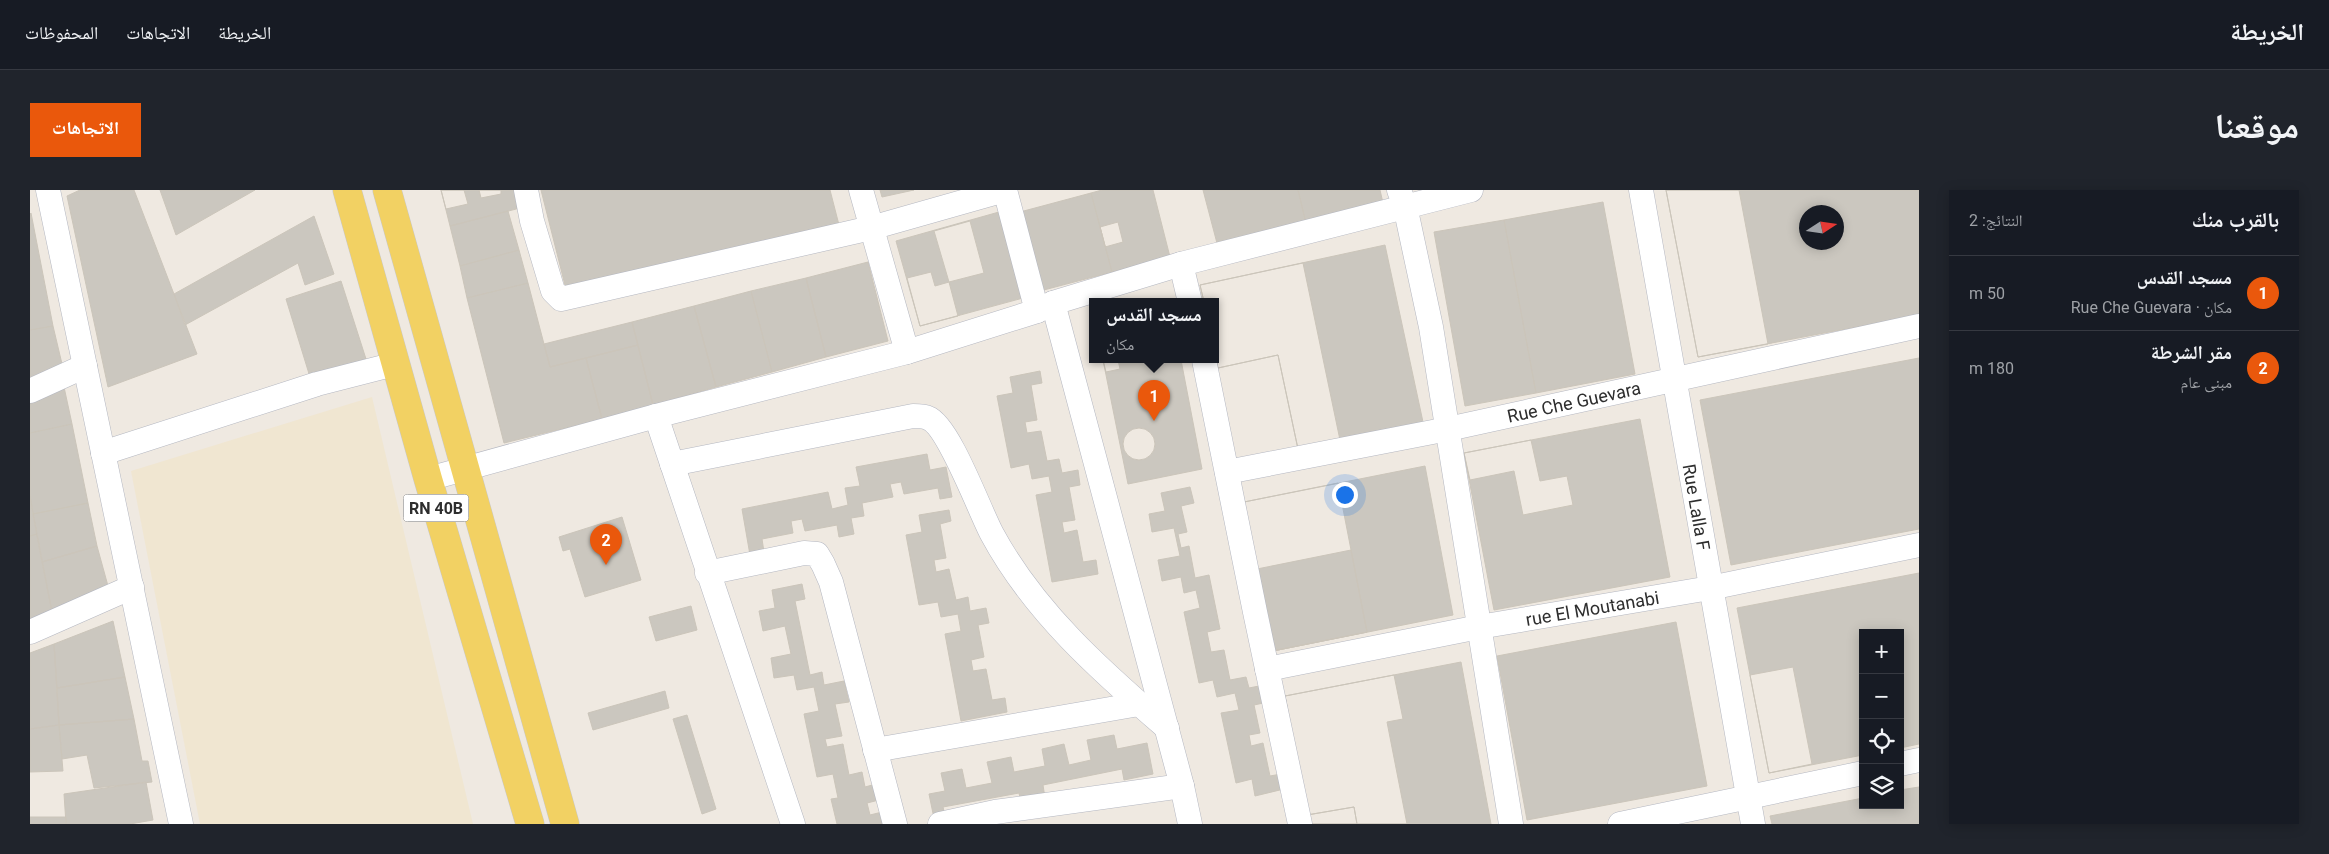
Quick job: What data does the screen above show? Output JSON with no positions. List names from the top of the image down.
{
  "streets": {
    "main road": ["RN 40B"],
    "street": ["Rue Che Guevara", "Rue Lalla F", "rue El Moutanabi"]
  },
  "crossings": [
    ["Rue Che Guevara", "Rue Lalla F"],
    ["Rue Lalla F", "rue El Moutanabi"]
  ],
  "north": "right",
  "page": {
    "header": "الخريطة",
    "nav": ["الخريطة", "الاتجاهات", "المحفوظات"],
    "title": "موقعنا",
    "buttons": "الاتجاهات",
    "heading": ["بالقرب منك", "النتائج: 2"],
    "list": [
      {
        "mark": "1",
        "name": "مسجد القدس",
        "note": "مكان · Rue Che Guevara",
        "value": "50 m"
      },
      {
        "mark": "2",
        "name": "مقر الشرطة",
        "note": "مبنى عام",
        "value": "180 m"
      }
    ],
    "popup": ["مسجد القدس", "مكان"],
    "pins": ["1", "2"],
    "map_buttons": ["+", "−"]
  }
}
